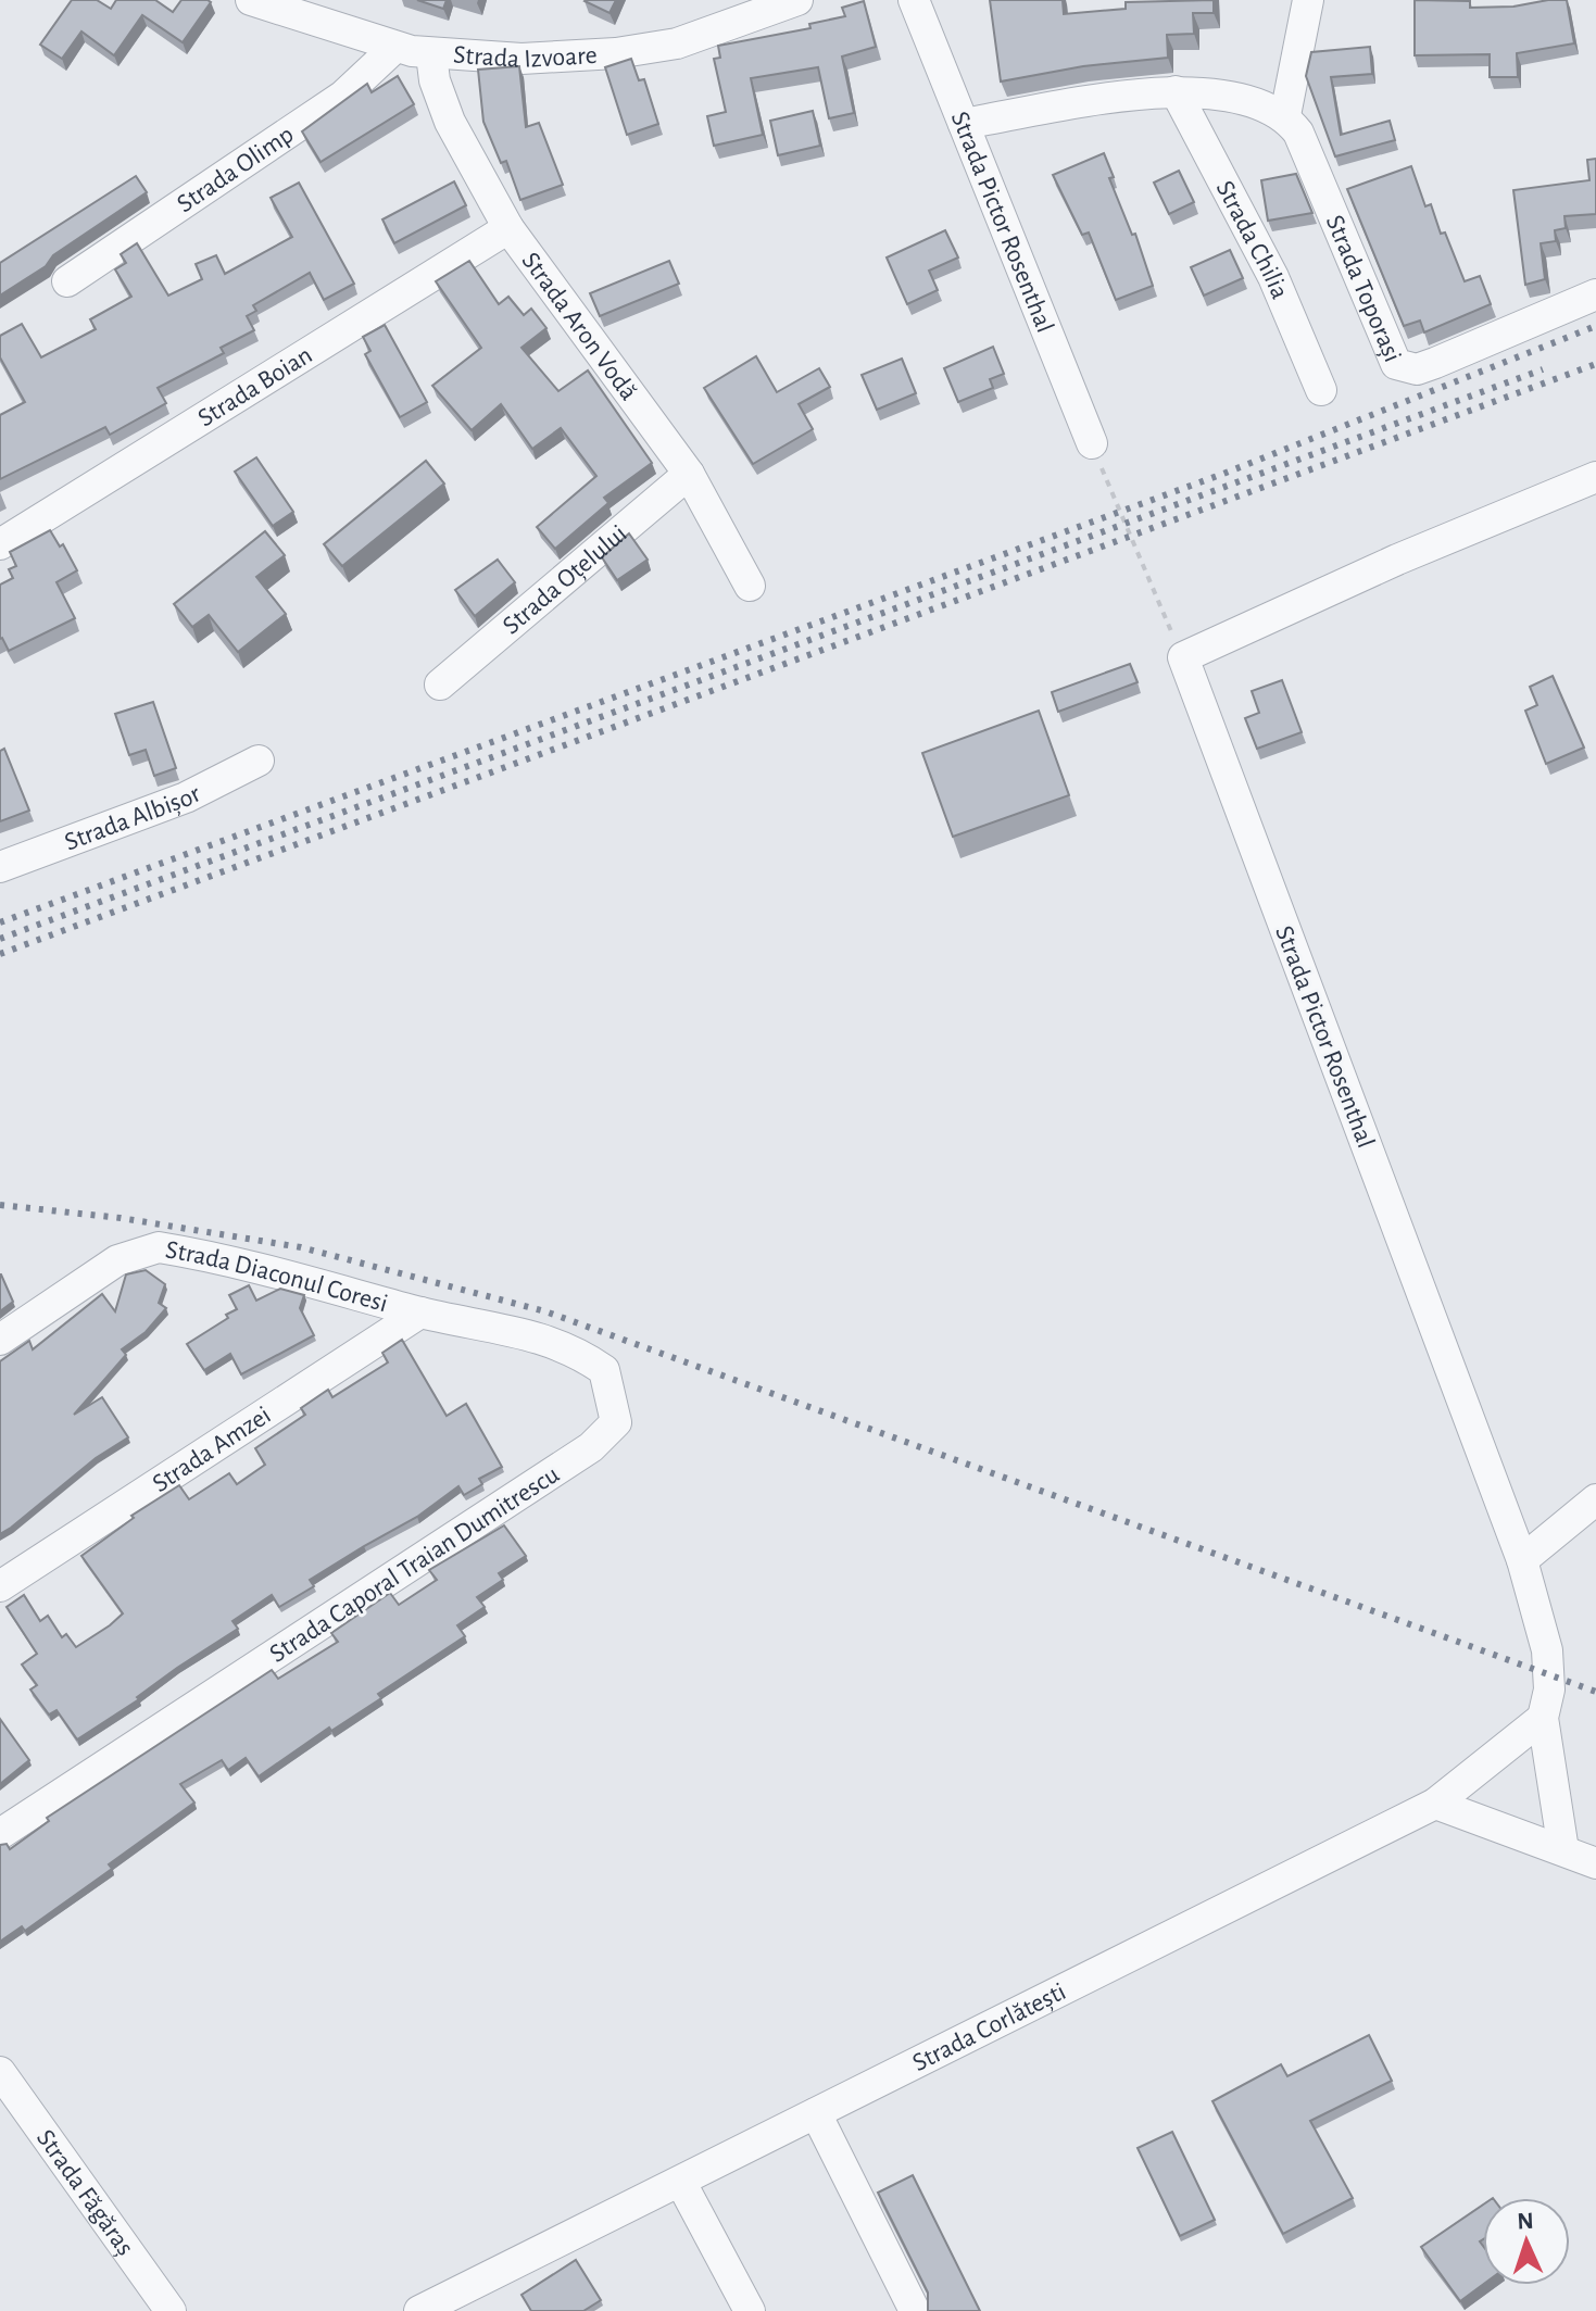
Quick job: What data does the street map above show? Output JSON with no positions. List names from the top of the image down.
{
  "streets": {
    "street": [
      "Strada Izvoare",
      "Strada Olimp",
      "Strada Pictor Rosenthal",
      "Strada Chilia",
      "Strada Toporași",
      "Strada Aron Vodă",
      "Strada Boian",
      "Strada Oțelului",
      "Strada Albișor",
      "Strada Diaconul Coresi",
      "Strada Amzei",
      "Strada Caporal Traian Dumitrescu",
      "Strada Corlătești",
      "Strada Făgăraș"
    ]
  },
  "crossings": [
    ["Strada Izvoare", "Strada Olimp"],
    ["Strada Izvoare", "Strada Aron Vodă"],
    ["Strada Pictor Rosenthal", "Strada Corlătești"],
    ["Strada Aron Vodă", "Strada Boian"],
    ["Strada Aron Vodă", "Strada Oțelului"],
    ["Strada Diaconul Coresi", "Strada Amzei"],
    ["Strada Diaconul Coresi", "Strada Caporal Traian Dumitrescu"],
    ["Strada Amzei", "Strada Caporal Traian Dumitrescu"]
  ],
  "north": "top"
}
